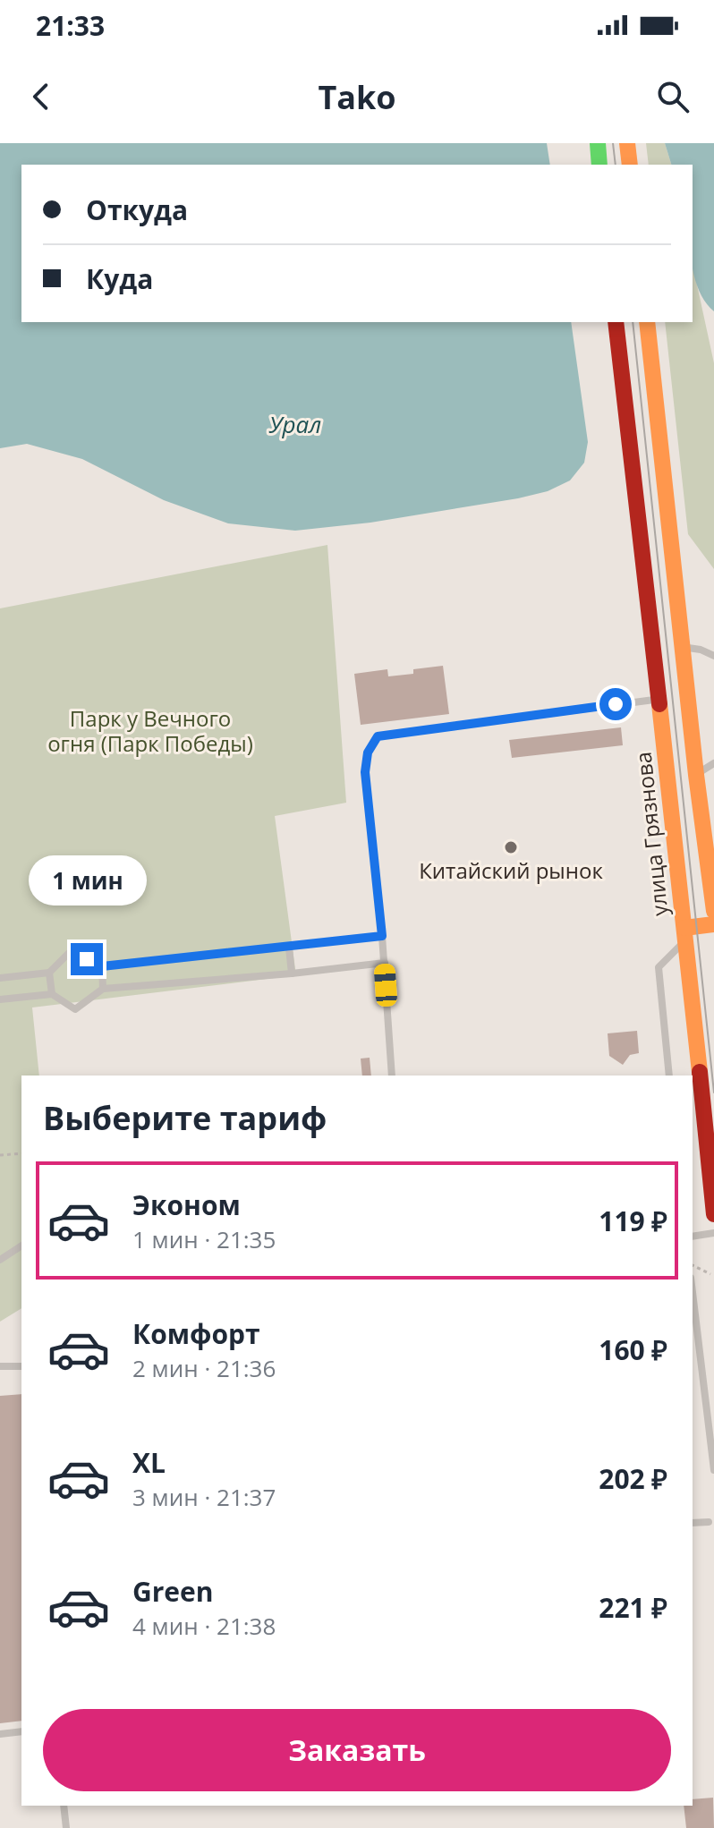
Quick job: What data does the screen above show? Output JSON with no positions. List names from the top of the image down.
{
  "streets": {
    "main road": ["улица Грязнова"]
  },
  "water": ["Урал"],
  "parks": ["Парк у Вечного огня (Парк Победы)"],
  "places": ["Китайский рынок"],
  "page": {
    "status": "21:33",
    "header": "Tako",
    "banner": ["Откуда", "Куда"],
    "bubble": "1 мин",
    "heading": "Выберите тариф",
    "list": [
      {
        "name": "Эконом",
        "note": "1 мин · 21:35",
        "value": "119 ₽"
      },
      {
        "name": "Комфорт",
        "note": "2 мин · 21:36",
        "value": "160 ₽"
      },
      {
        "name": "XL",
        "note": "3 мин · 21:37",
        "value": "202 ₽"
      },
      {
        "name": "Green",
        "note": "4 мин · 21:38",
        "value": "221 ₽"
      }
    ],
    "buttons": "Заказать"
  }
}
